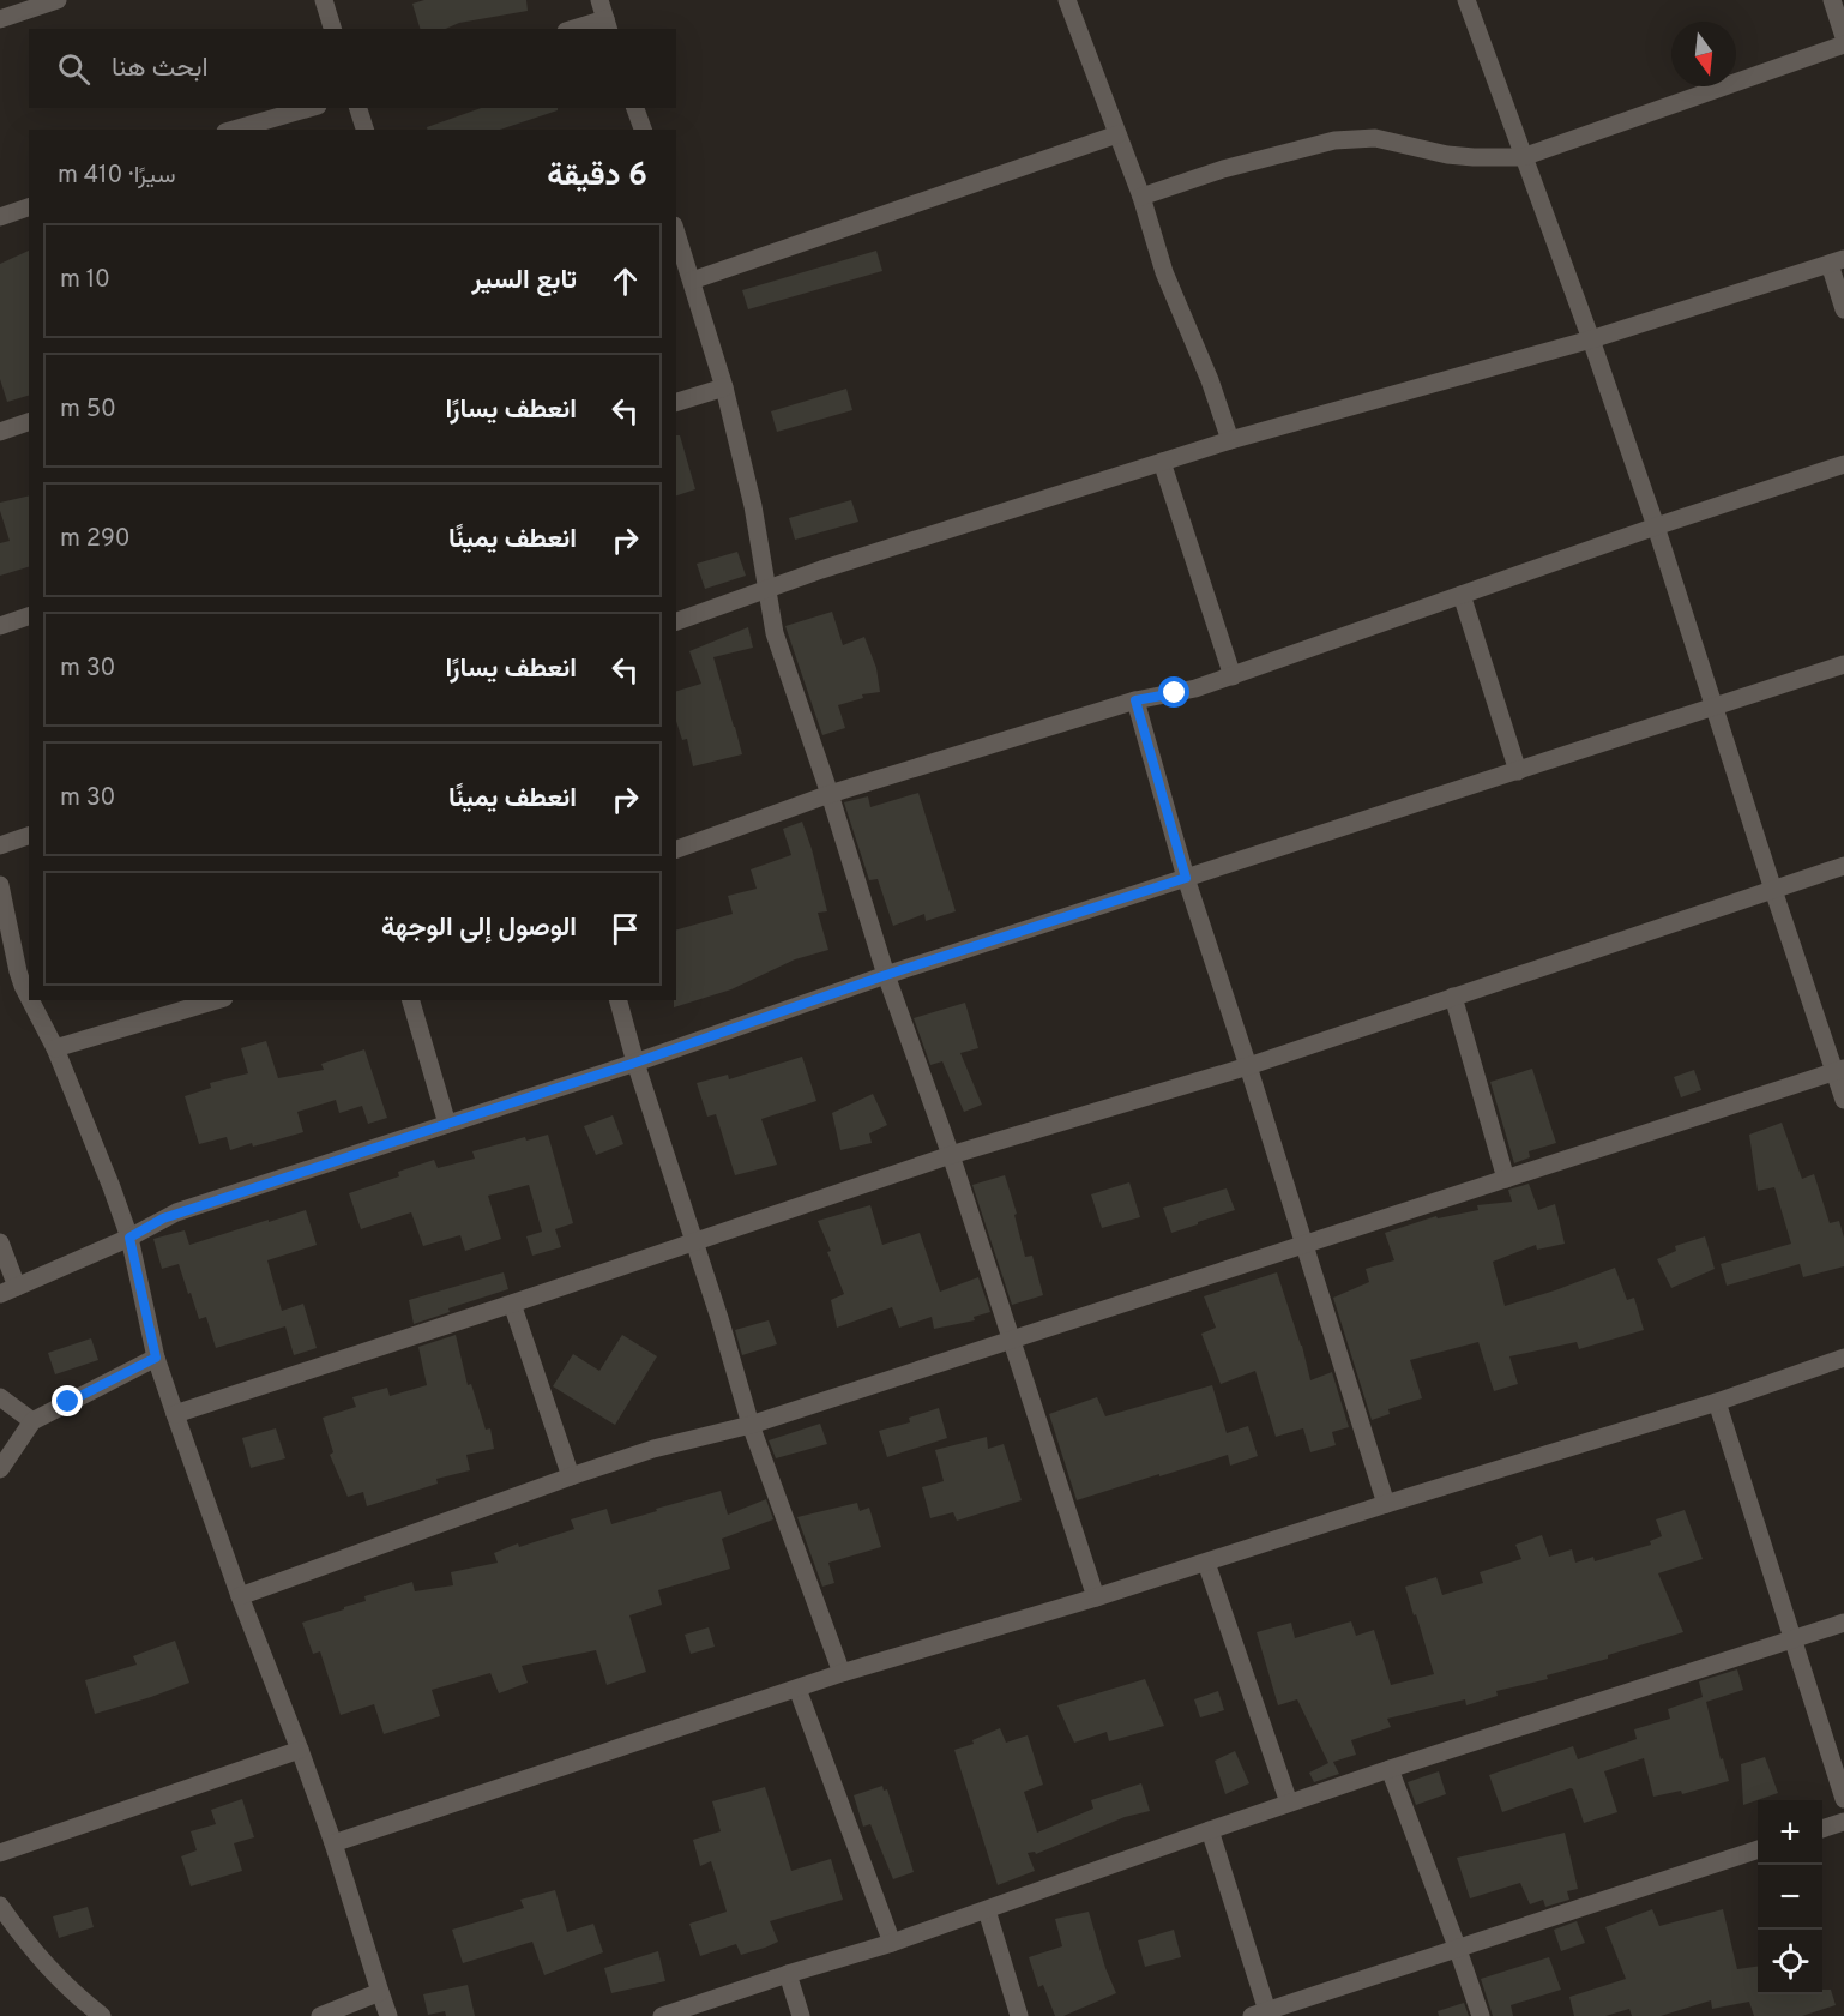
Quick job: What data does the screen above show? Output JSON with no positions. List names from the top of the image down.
{
  "north": "bottom",
  "page": {
    "search": "ابحث هنا",
    "heading": ["6 دقيقة", "سيرًا · 410 m"],
    "list": [
      ["تابع السير", "10 m"],
      ["انعطف يسارًا", "50 m"],
      ["انعطف يمينًا", "290 m"],
      ["انعطف يسارًا", "30 m"],
      ["انعطف يمينًا", "30 m"],
      "الوصول إلى الوجهة"
    ],
    "map_buttons": ["+", "−"]
  }
}
